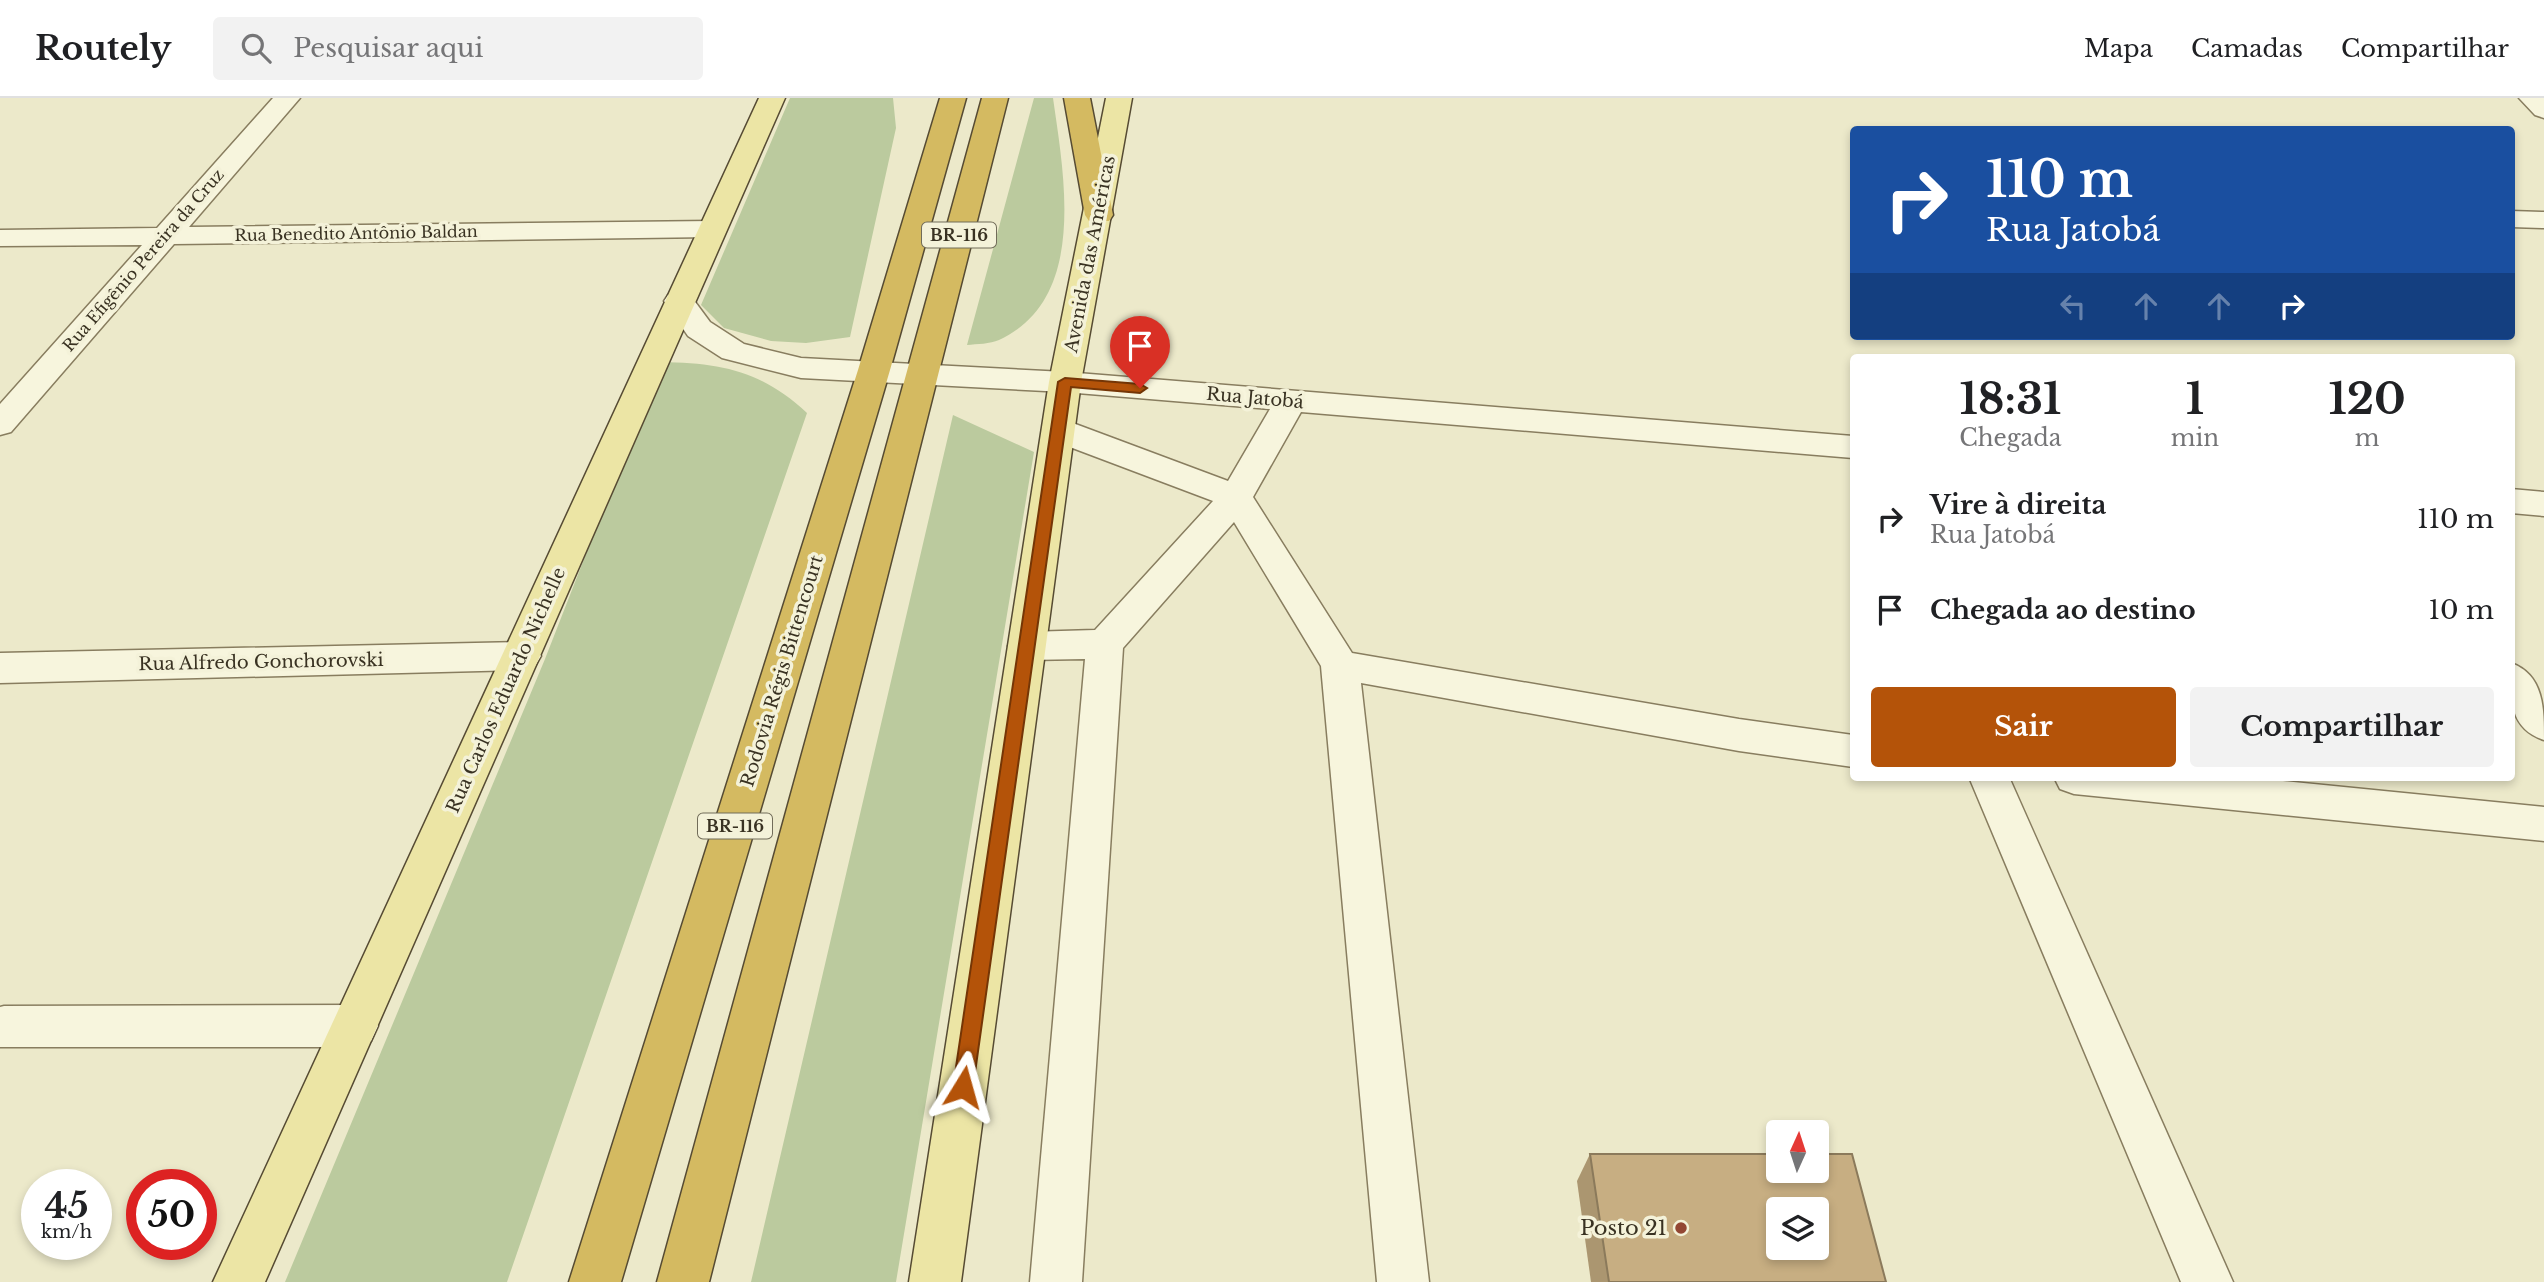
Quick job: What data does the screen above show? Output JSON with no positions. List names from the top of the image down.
{
  "streets": {
    "highway": ["BR-116", "Rodovia Régis Bittencourt"],
    "main road": ["Avenida das Américas", "Rua Carlos Eduardo Nichelle"],
    "street": [
      "Rua Benedito Antônio Baldan",
      "Rua Efigênio Pereira da Cruz",
      "Rua Jatobá",
      "Rua Alfredo Gonchorovski"
    ]
  },
  "crossings": [
    ["Rua Benedito Antônio Baldan", "Rua Efigênio Pereira da Cruz"],
    ["Rua Benedito Antônio Baldan", "Rua Carlos Eduardo Nichelle"],
    ["BR-116", "Rua Jatobá"],
    ["Avenida das Américas", "Rua Jatobá"],
    ["Rua Jatobá", "Rodovia Régis Bittencourt"],
    ["Rua Jatobá", "Rua Carlos Eduardo Nichelle"],
    ["Rua Alfredo Gonchorovski", "Rua Carlos Eduardo Nichelle"]
  ],
  "places": ["Posto 21"],
  "north": "top",
  "page": {
    "header": "Routely",
    "search": "Pesquisar aqui",
    "nav": ["Mapa", "Camadas", "Compartilhar"],
    "turn": ["110 m", "Rua Jatobá"],
    "eta": [
      "18:31",
      "Chegada",
      "1",
      "min",
      "120",
      "m"
    ],
    "list": [
      {
        "name": "Vire à direita",
        "note": "Rua Jatobá",
        "value": "110 m"
      },
      {
        "name": "Chegada ao destino",
        "value": "10 m"
      }
    ],
    "buttons": ["Sair", "Compartilhar"],
    "speed": "45 km/h",
    "limit": "50"
  }
}
